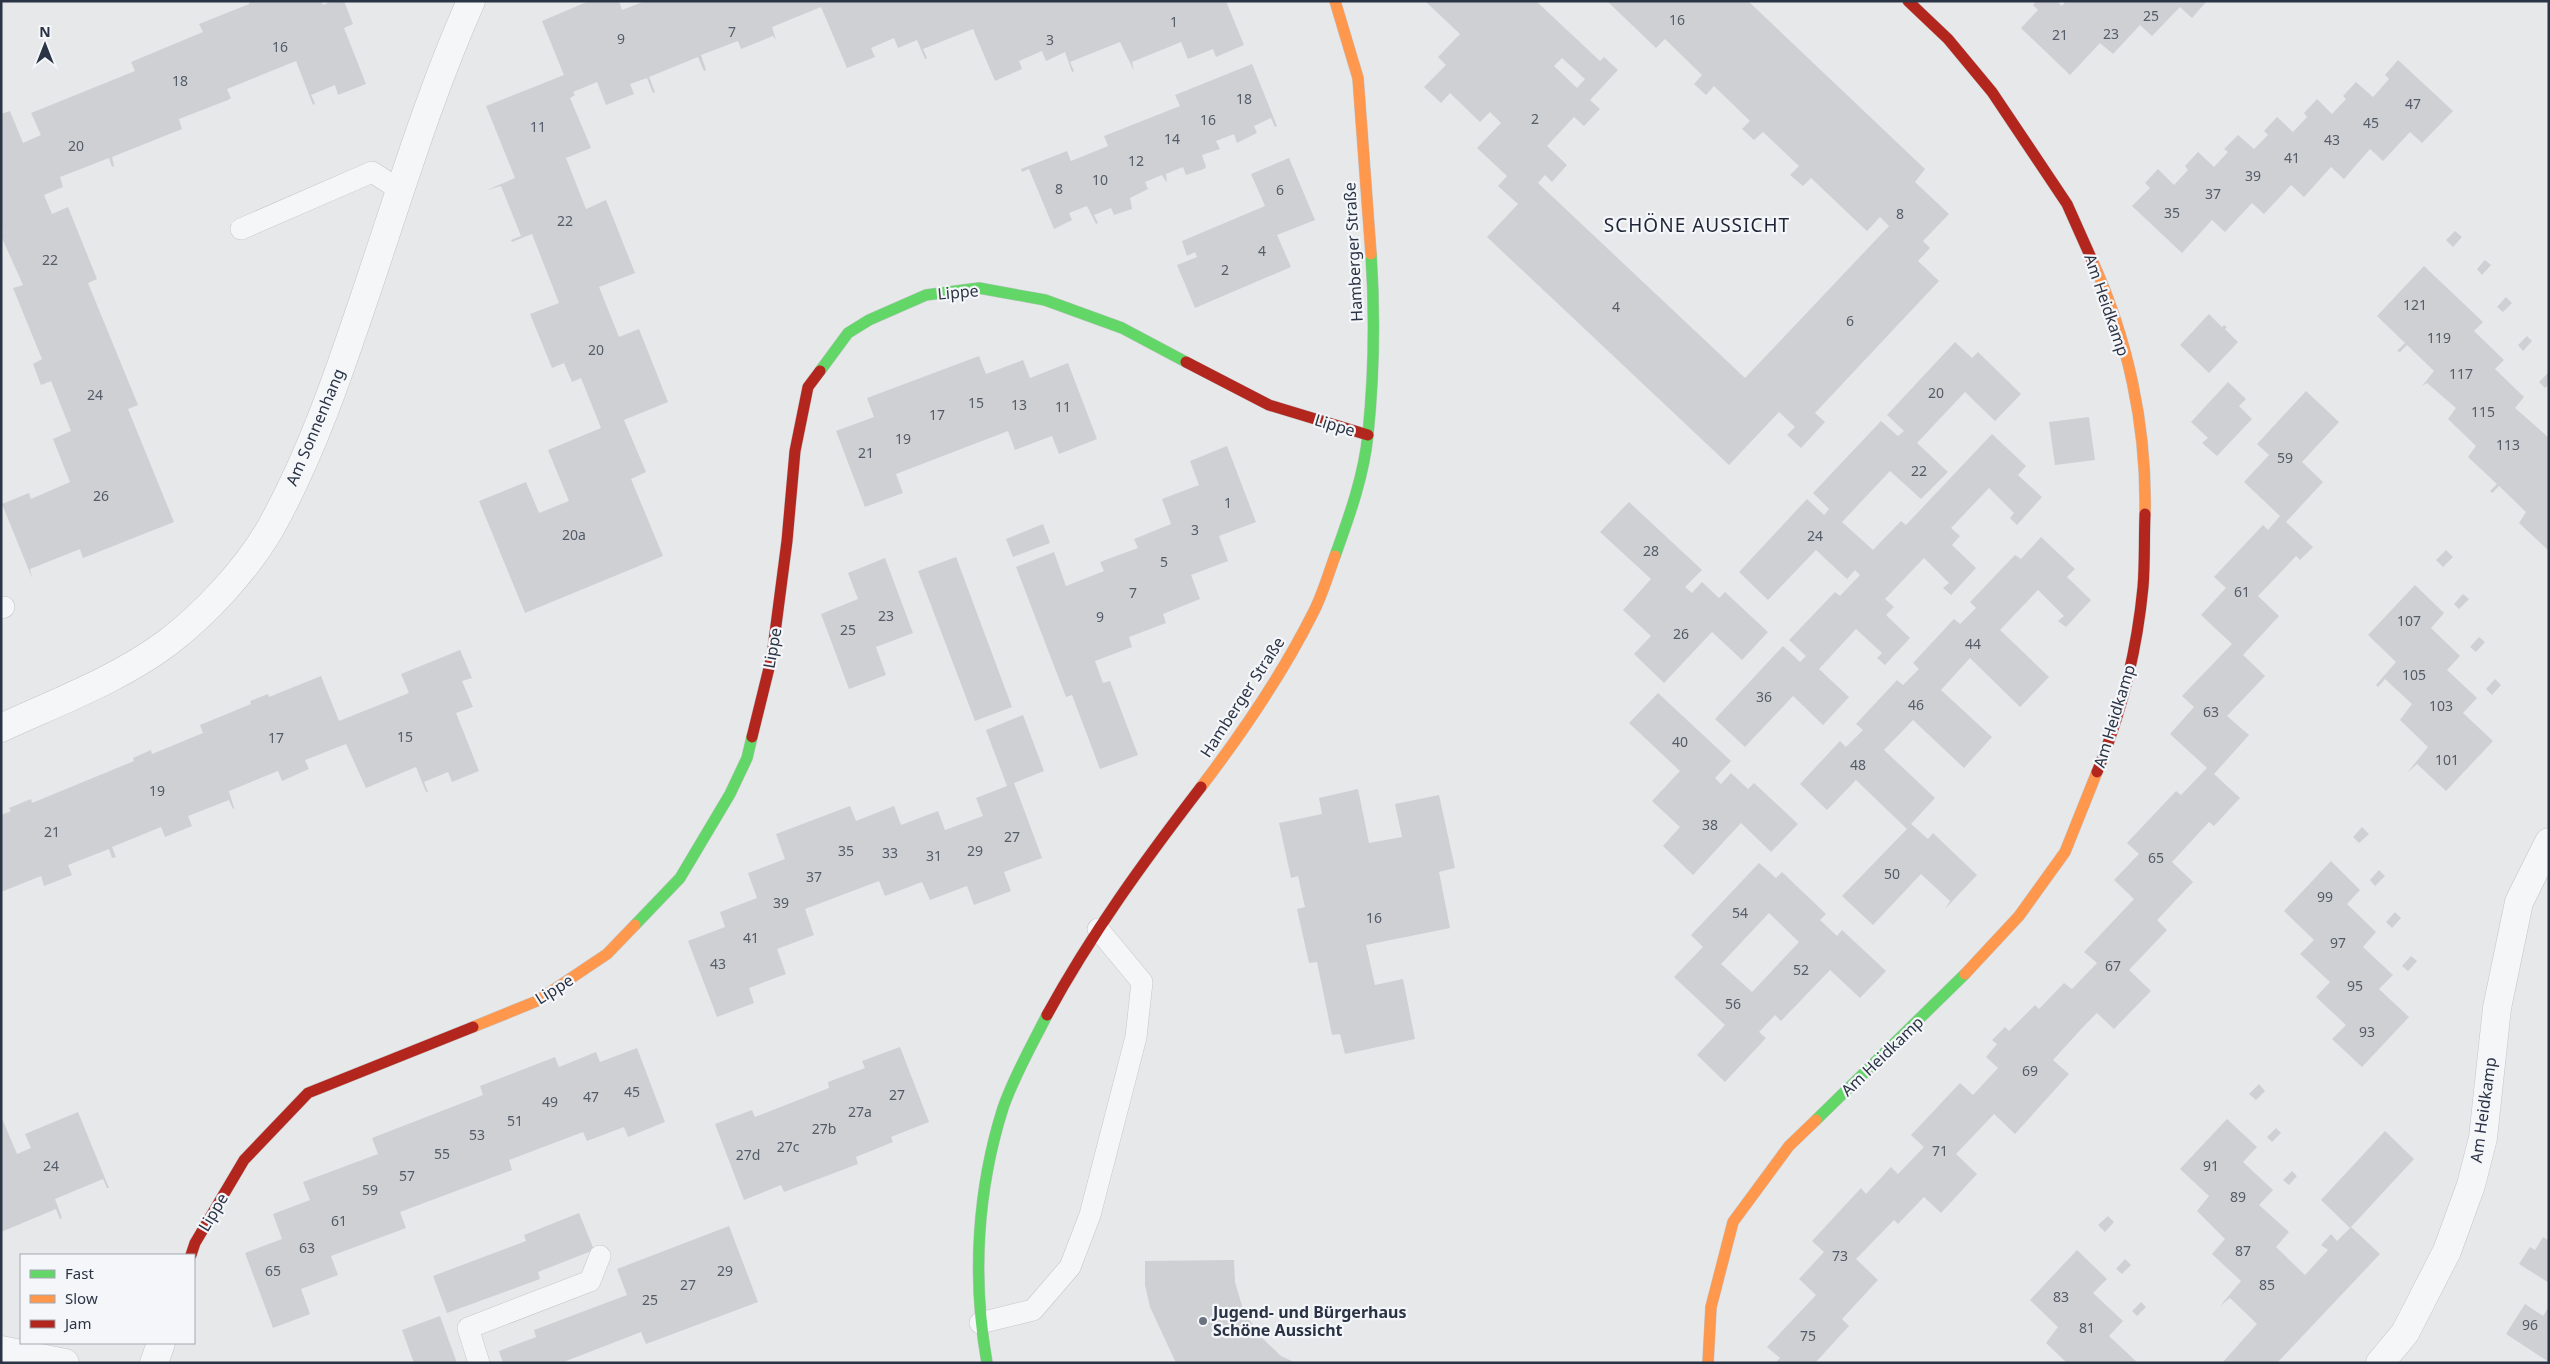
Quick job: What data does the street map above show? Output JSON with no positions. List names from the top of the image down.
{
  "streets": {
    "street": [
      "Hamberger Straße",
      "Lippe",
      "Am Heidkamp",
      "Am Sonnenhang"
    ]
  },
  "crossings": [
    ["Hamberger Straße", "Lippe"]
  ],
  "districts": ["SCHÖNE AUSSICHT"],
  "places": ["Jugend- und Bürgerhaus Schöne Aussicht"],
  "house_numbers": [
    "25",
    "16",
    "1",
    "7",
    "23",
    "21",
    "9",
    "3",
    "16",
    "18",
    "18",
    "47",
    "2",
    "16",
    "45",
    "11",
    "14",
    "43",
    "20",
    "41",
    "12",
    "39",
    "10",
    "8",
    "6",
    "37",
    "35",
    "8",
    "22",
    "4",
    "22",
    "2",
    "121",
    "4",
    "6",
    "119",
    "20",
    "117",
    "20",
    "24",
    "15",
    "13",
    "11",
    "115",
    "17",
    "19",
    "113",
    "21",
    "59",
    "22",
    "26",
    "1",
    "3",
    "20a",
    "24",
    "28",
    "5",
    "61",
    "7",
    "23",
    "9",
    "107",
    "25",
    "26",
    "44",
    "105",
    "36",
    "46",
    "103",
    "63",
    "15",
    "17",
    "40",
    "101",
    "48",
    "19",
    "38",
    "21",
    "27",
    "35",
    "29",
    "33",
    "31",
    "65",
    "50",
    "37",
    "99",
    "39",
    "54",
    "16",
    "41",
    "97",
    "43",
    "67",
    "52",
    "95",
    "56",
    "93",
    "69",
    "45",
    "27",
    "47",
    "49",
    "27a",
    "51",
    "27b",
    "53",
    "27c",
    "71",
    "55",
    "27d",
    "24",
    "91",
    "57",
    "59",
    "89",
    "61",
    "63",
    "87",
    "73",
    "65",
    "29",
    "27",
    "85",
    "83",
    "25",
    "96",
    "81",
    "75"
  ],
  "legend": ["Fast", "Slow", "Jam"],
  "north": "top"
}
